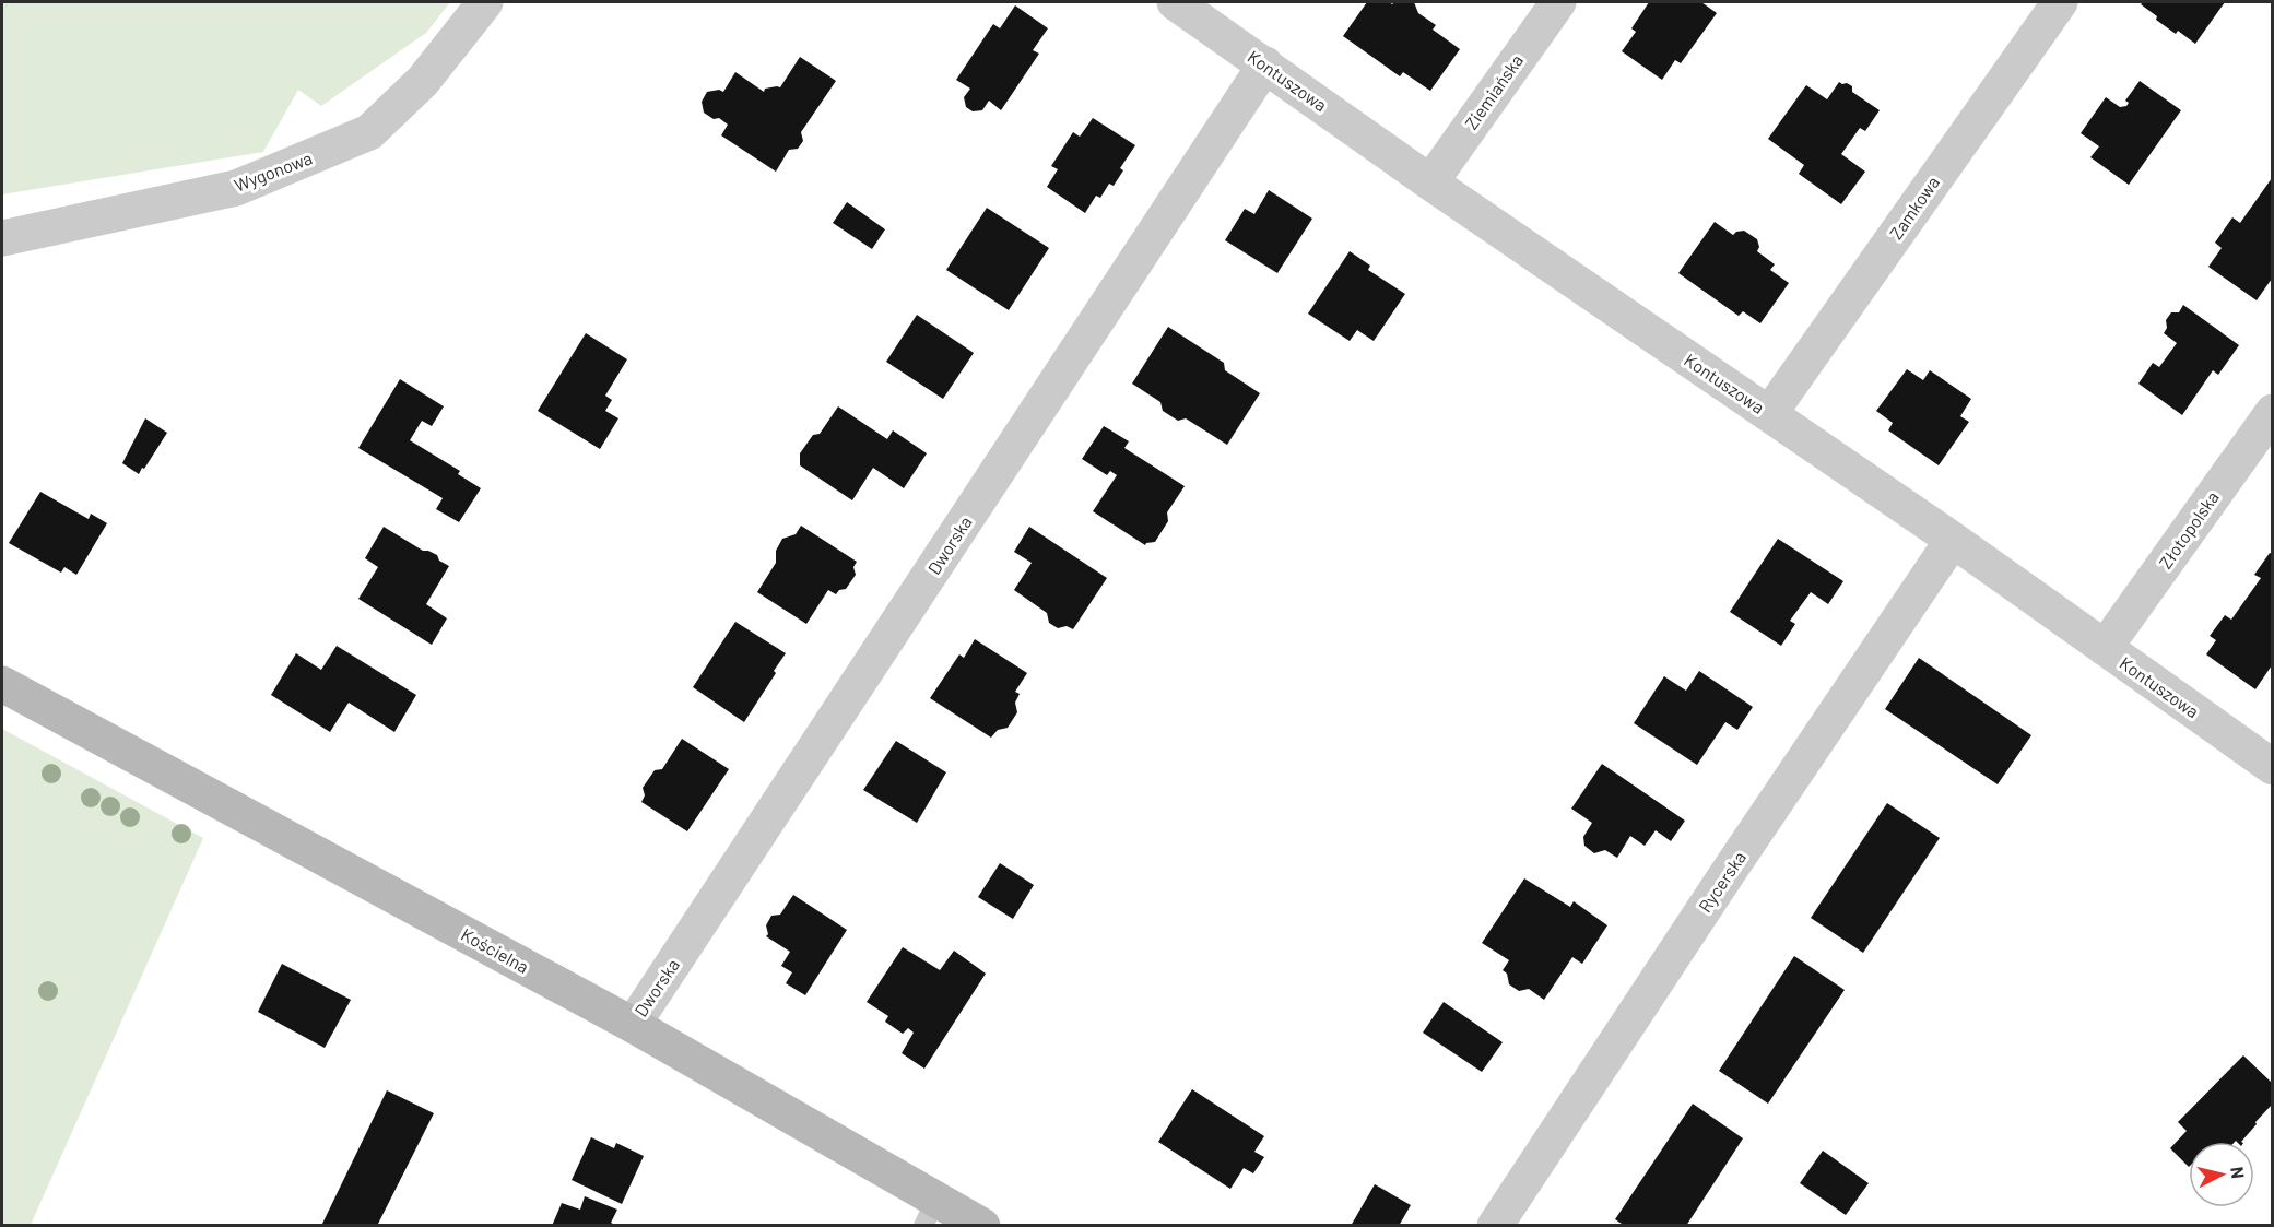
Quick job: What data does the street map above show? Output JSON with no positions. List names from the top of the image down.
{
  "streets": {
    "street": [
      "Kontuszowa",
      "Ziemiańska",
      "Wygonowa",
      "Zamkowa",
      "Złotopolska",
      "Dworska",
      "Rycerska",
      "Kościelna"
    ]
  },
  "crossings": [
    ["Kontuszowa", "Ziemiańska"],
    ["Kontuszowa", "Zamkowa"],
    ["Kontuszowa", "Złotopolska"],
    ["Kontuszowa", "Dworska"],
    ["Kontuszowa", "Rycerska"],
    ["Dworska", "Kościelna"]
  ],
  "north": "right"
}
